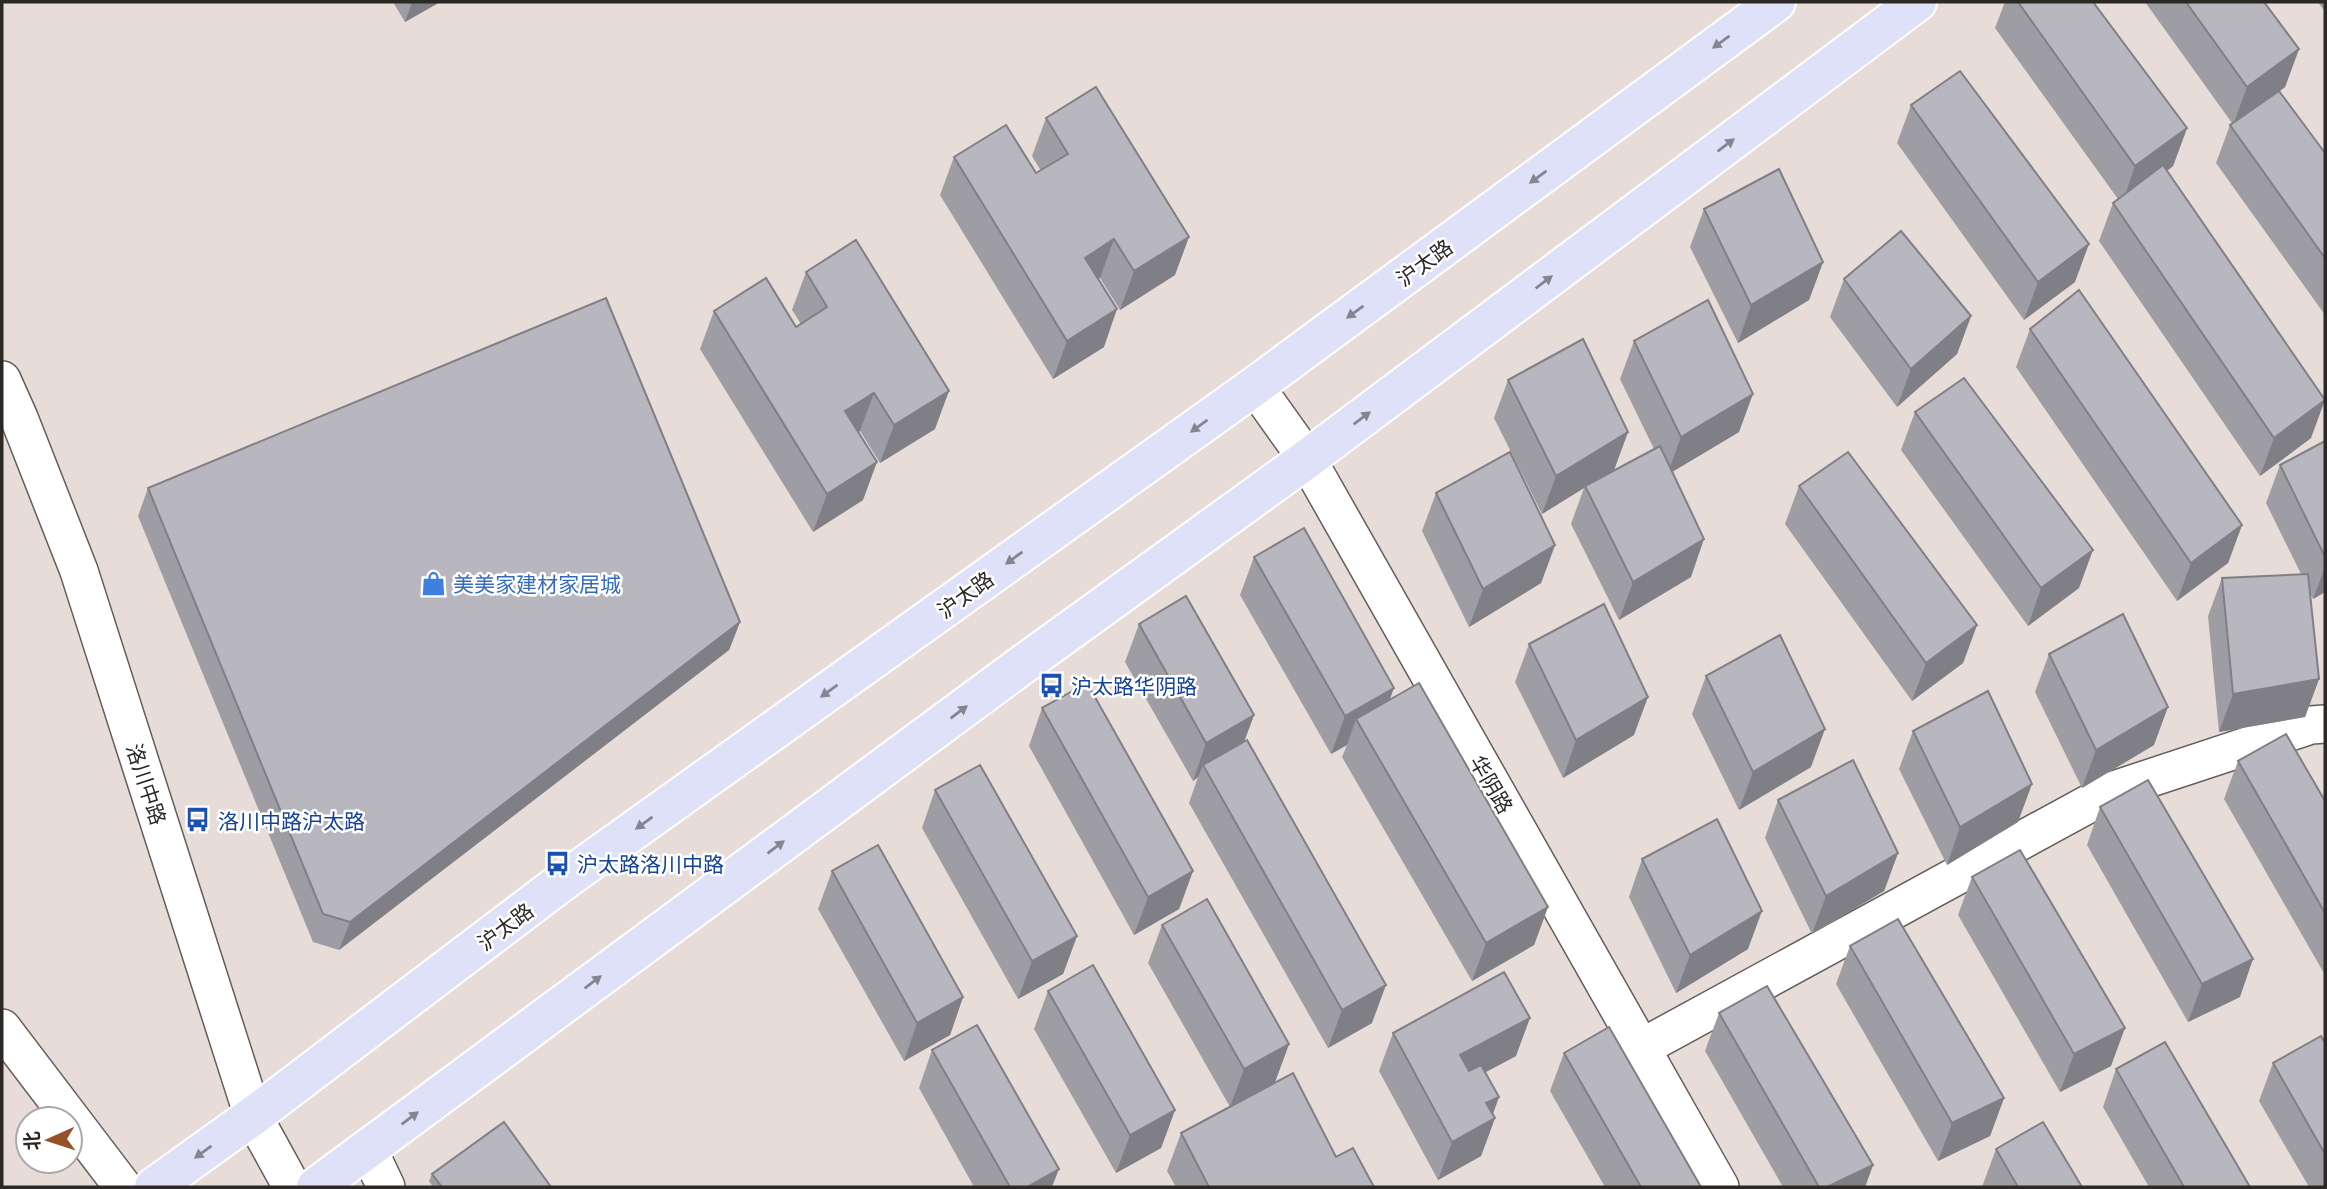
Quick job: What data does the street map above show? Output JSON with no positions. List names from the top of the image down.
{
  "streets": {
    "main road": ["沪太路"],
    "street": ["洛川中路", "华阴路"]
  },
  "crossings": [
    ["沪太路", "洛川中路"],
    ["沪太路", "华阴路"]
  ],
  "places": {
    "shop": ["美美家建材家居城"],
    "bus stop": ["沪太路华阴路", "洛川中路沪太路", "沪太路洛川中路"]
  },
  "north": "left"
}
